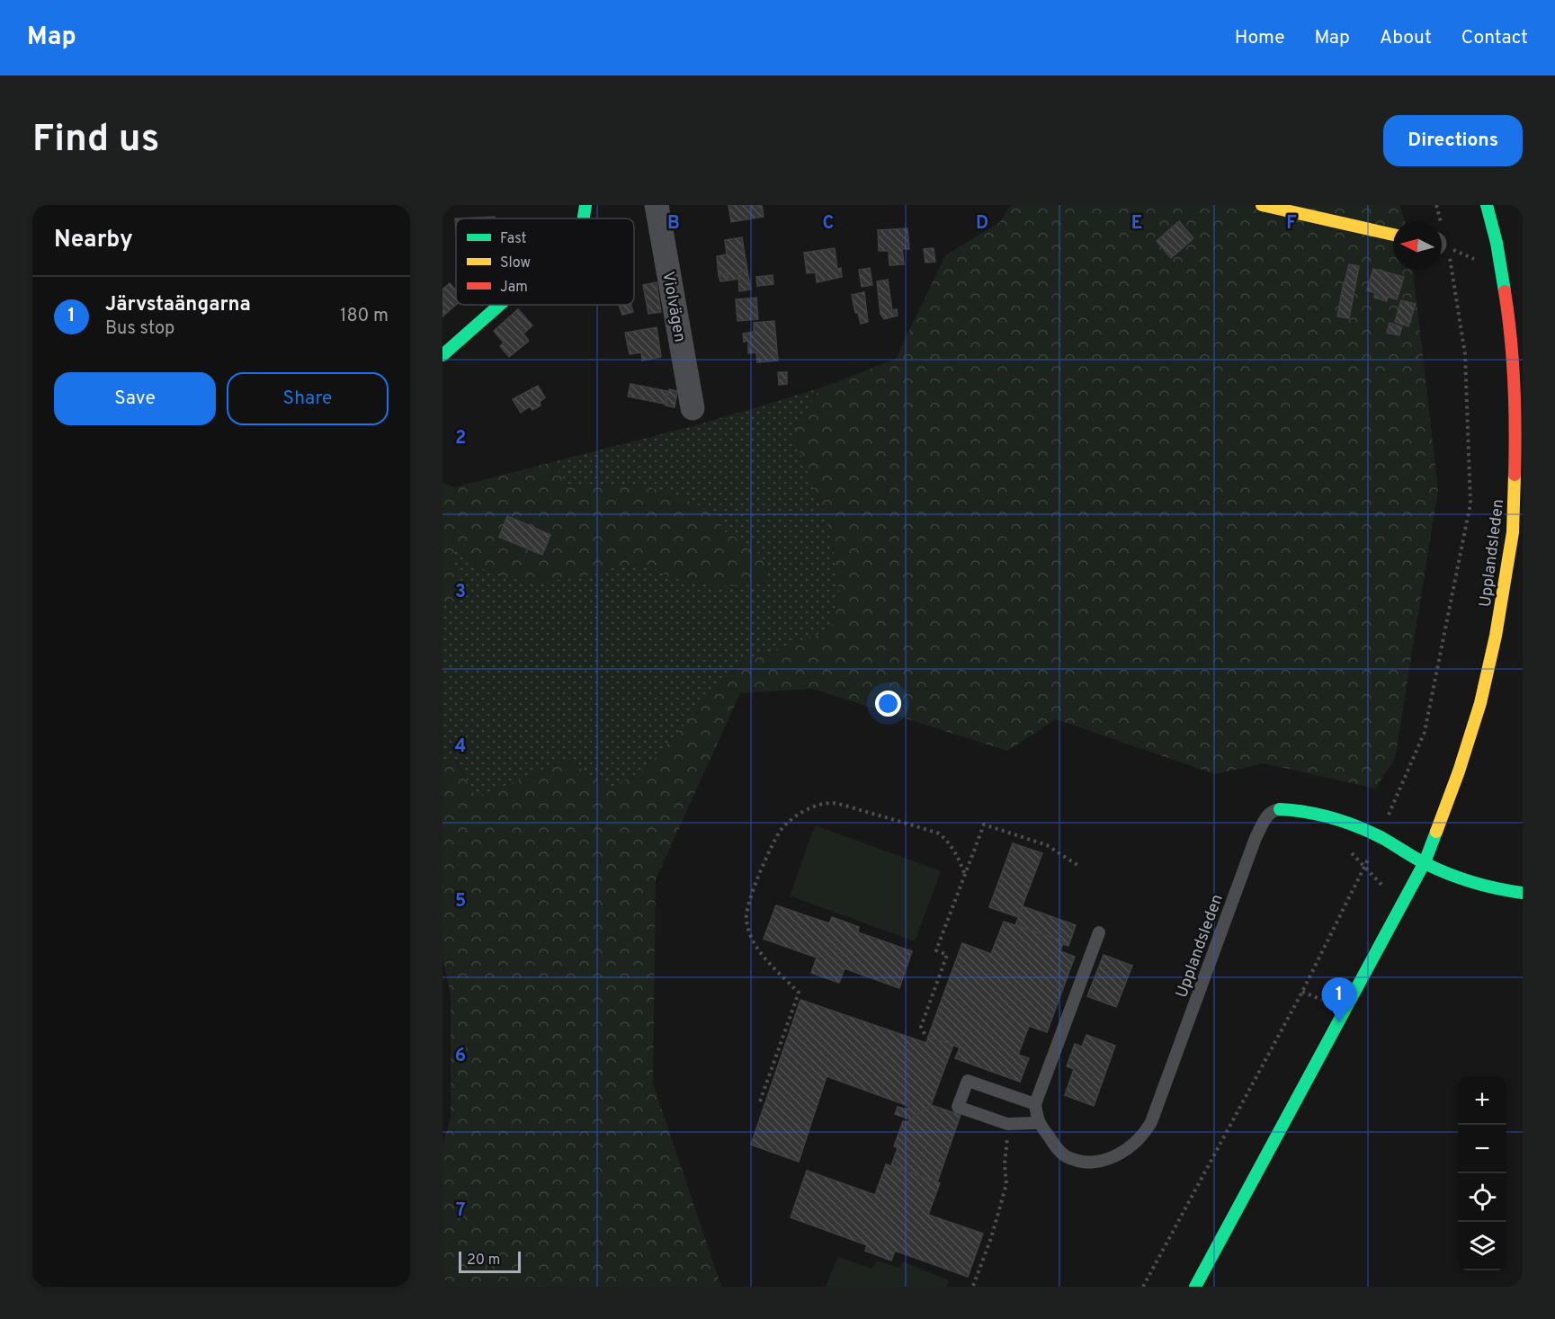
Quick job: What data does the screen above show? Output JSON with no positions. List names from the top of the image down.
{
  "streets": {
    "street": ["Violvägen", "Upplandsleden"]
  },
  "legend": ["Fast", "Slow", "Jam"],
  "scale_bar": "20 m",
  "north": "left",
  "page": {
    "header": "Map",
    "nav": [
      "Home",
      "Map",
      "About",
      "Contact"
    ],
    "buttons": [
      "Directions",
      ["Save", "Share"]
    ],
    "title": "Find us",
    "heading": "Nearby",
    "list": [
      {
        "mark": "1",
        "name": "Järvstaängarna",
        "note": "Bus stop",
        "value": "180 m"
      }
    ],
    "pins": "1",
    "map_buttons": ["+", "−"],
    "scale": "20 m"
  },
  "grid": {
    "columns": [
      "B",
      "C",
      "D",
      "E",
      "F"
    ],
    "rows": [
      "2",
      "3",
      "4",
      "5",
      "6",
      "7"
    ]
  }
}
